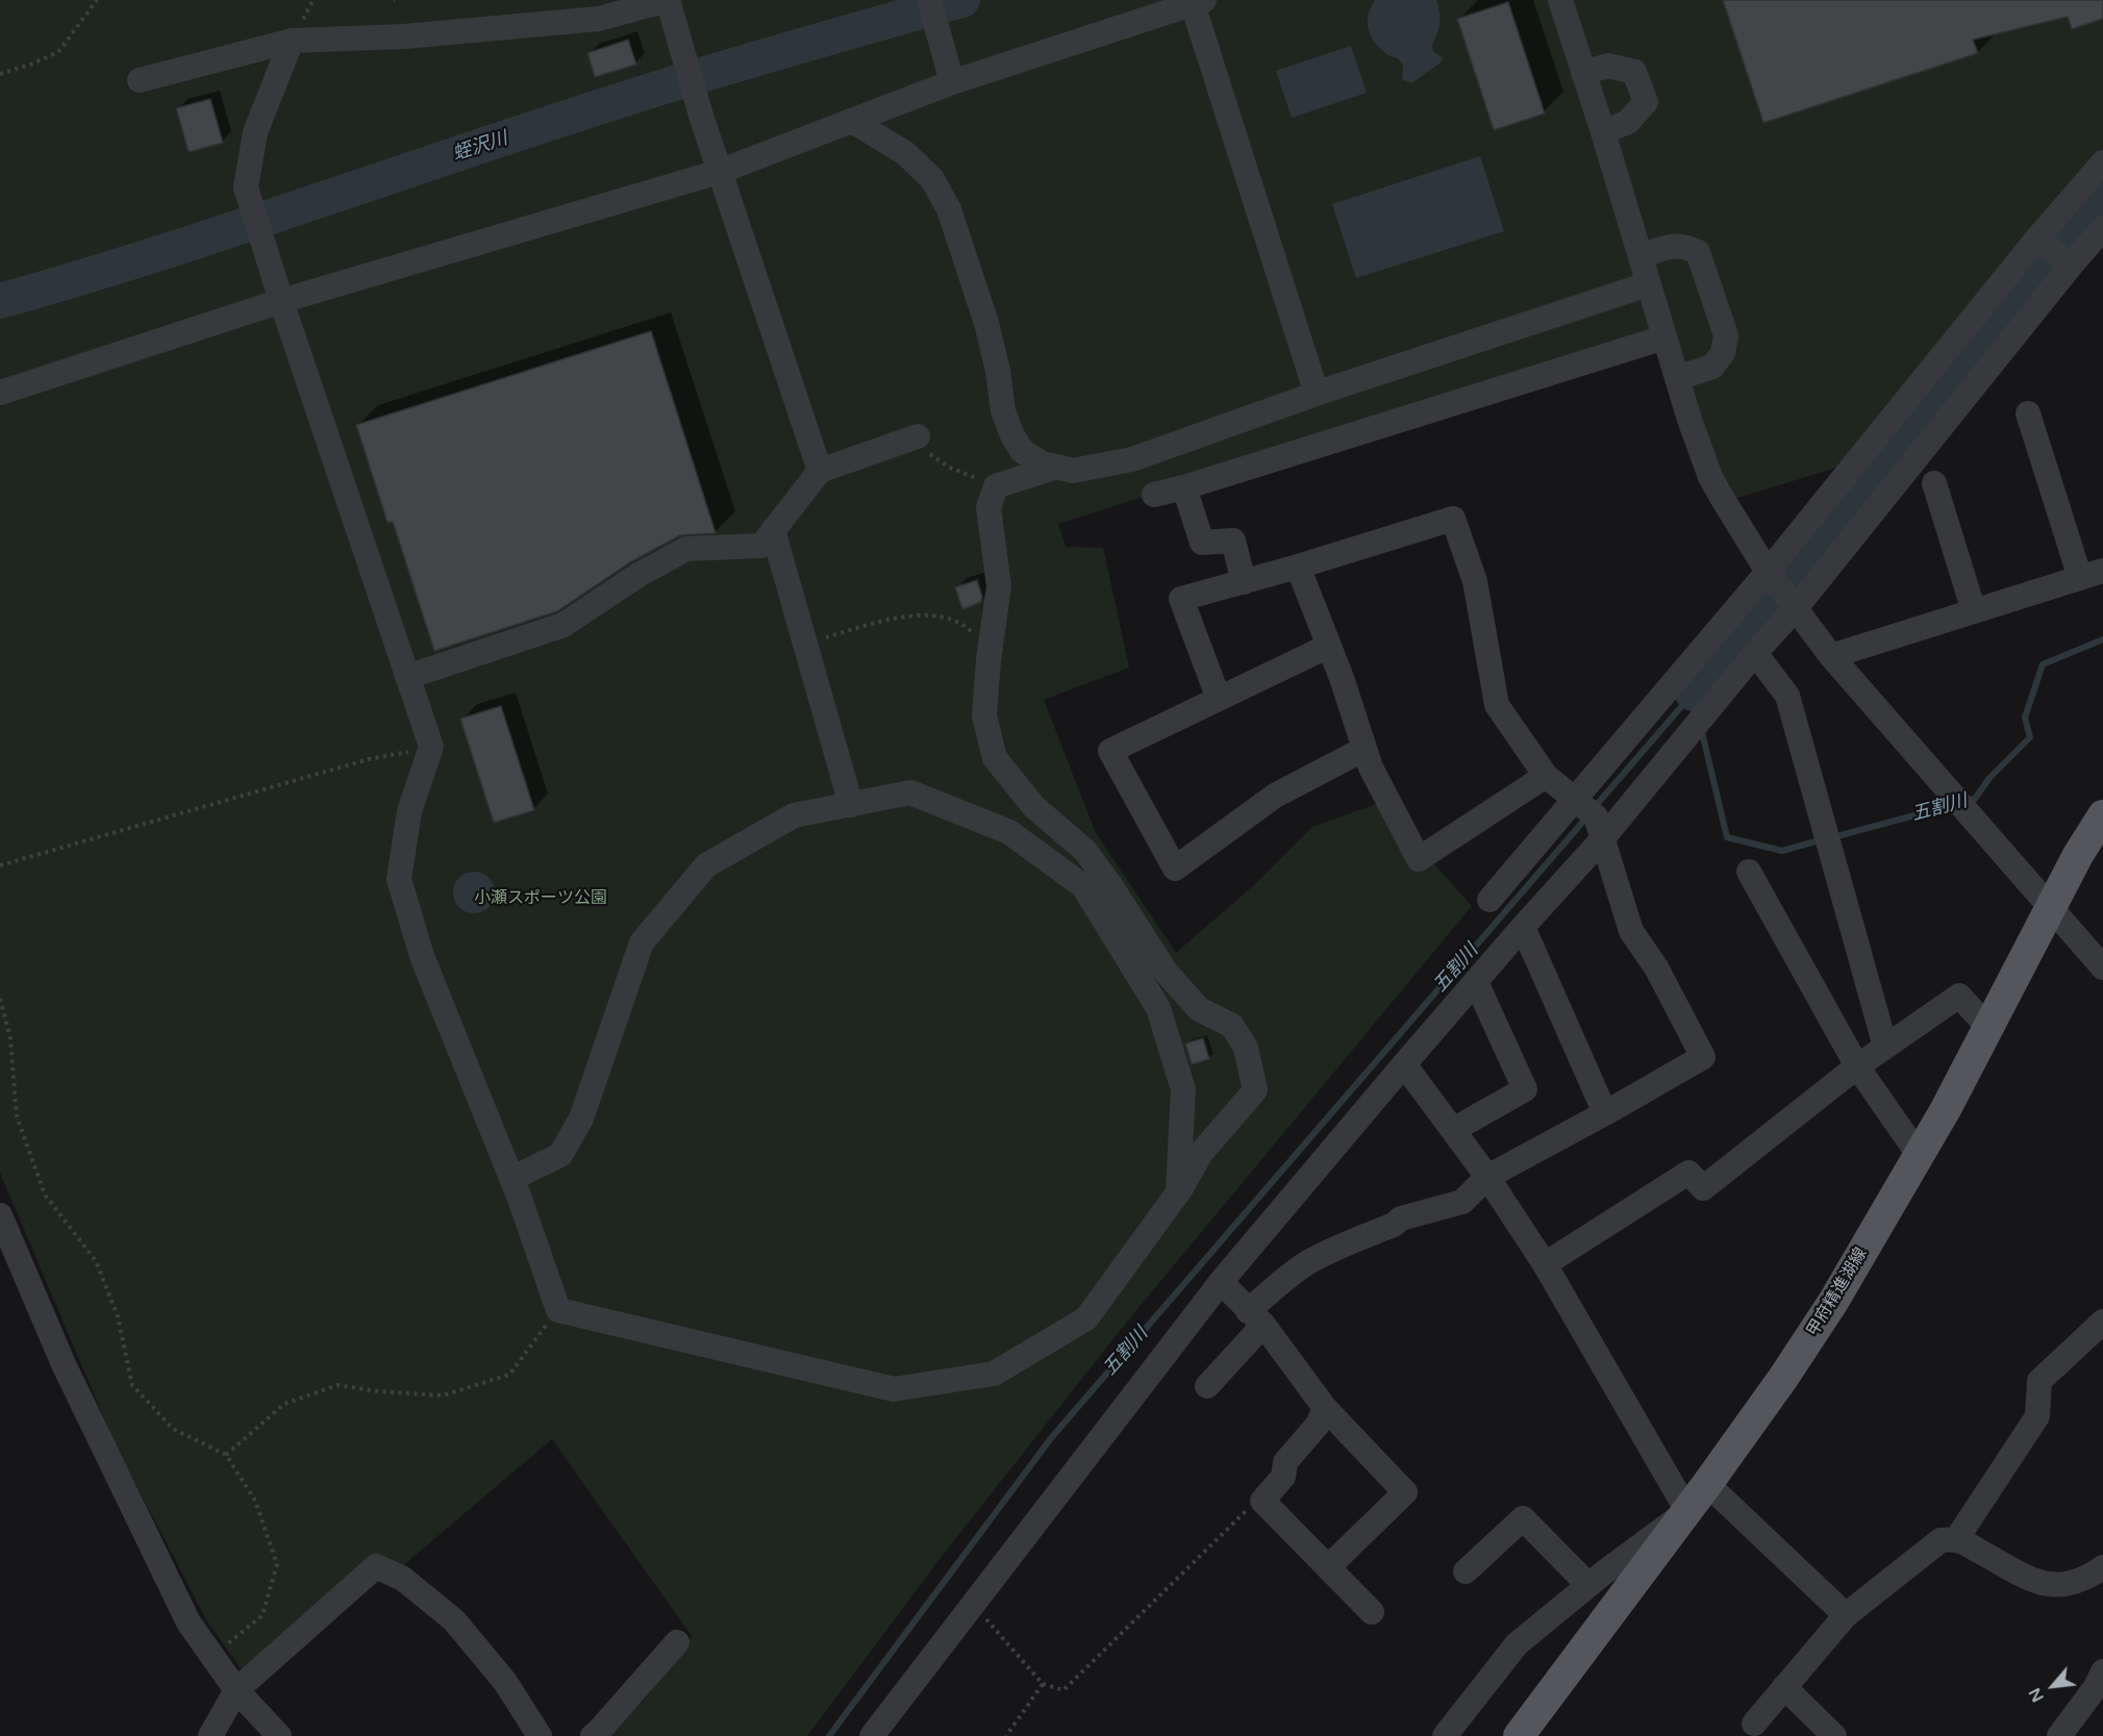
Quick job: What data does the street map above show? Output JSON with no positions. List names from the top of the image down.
{
  "streets": {
    "main road": ["甲府精進湖線"]
  },
  "water": ["蛭沢川", "五割川"],
  "parks": ["小瀬スポーツ公園"],
  "north": "bottom left"
}
